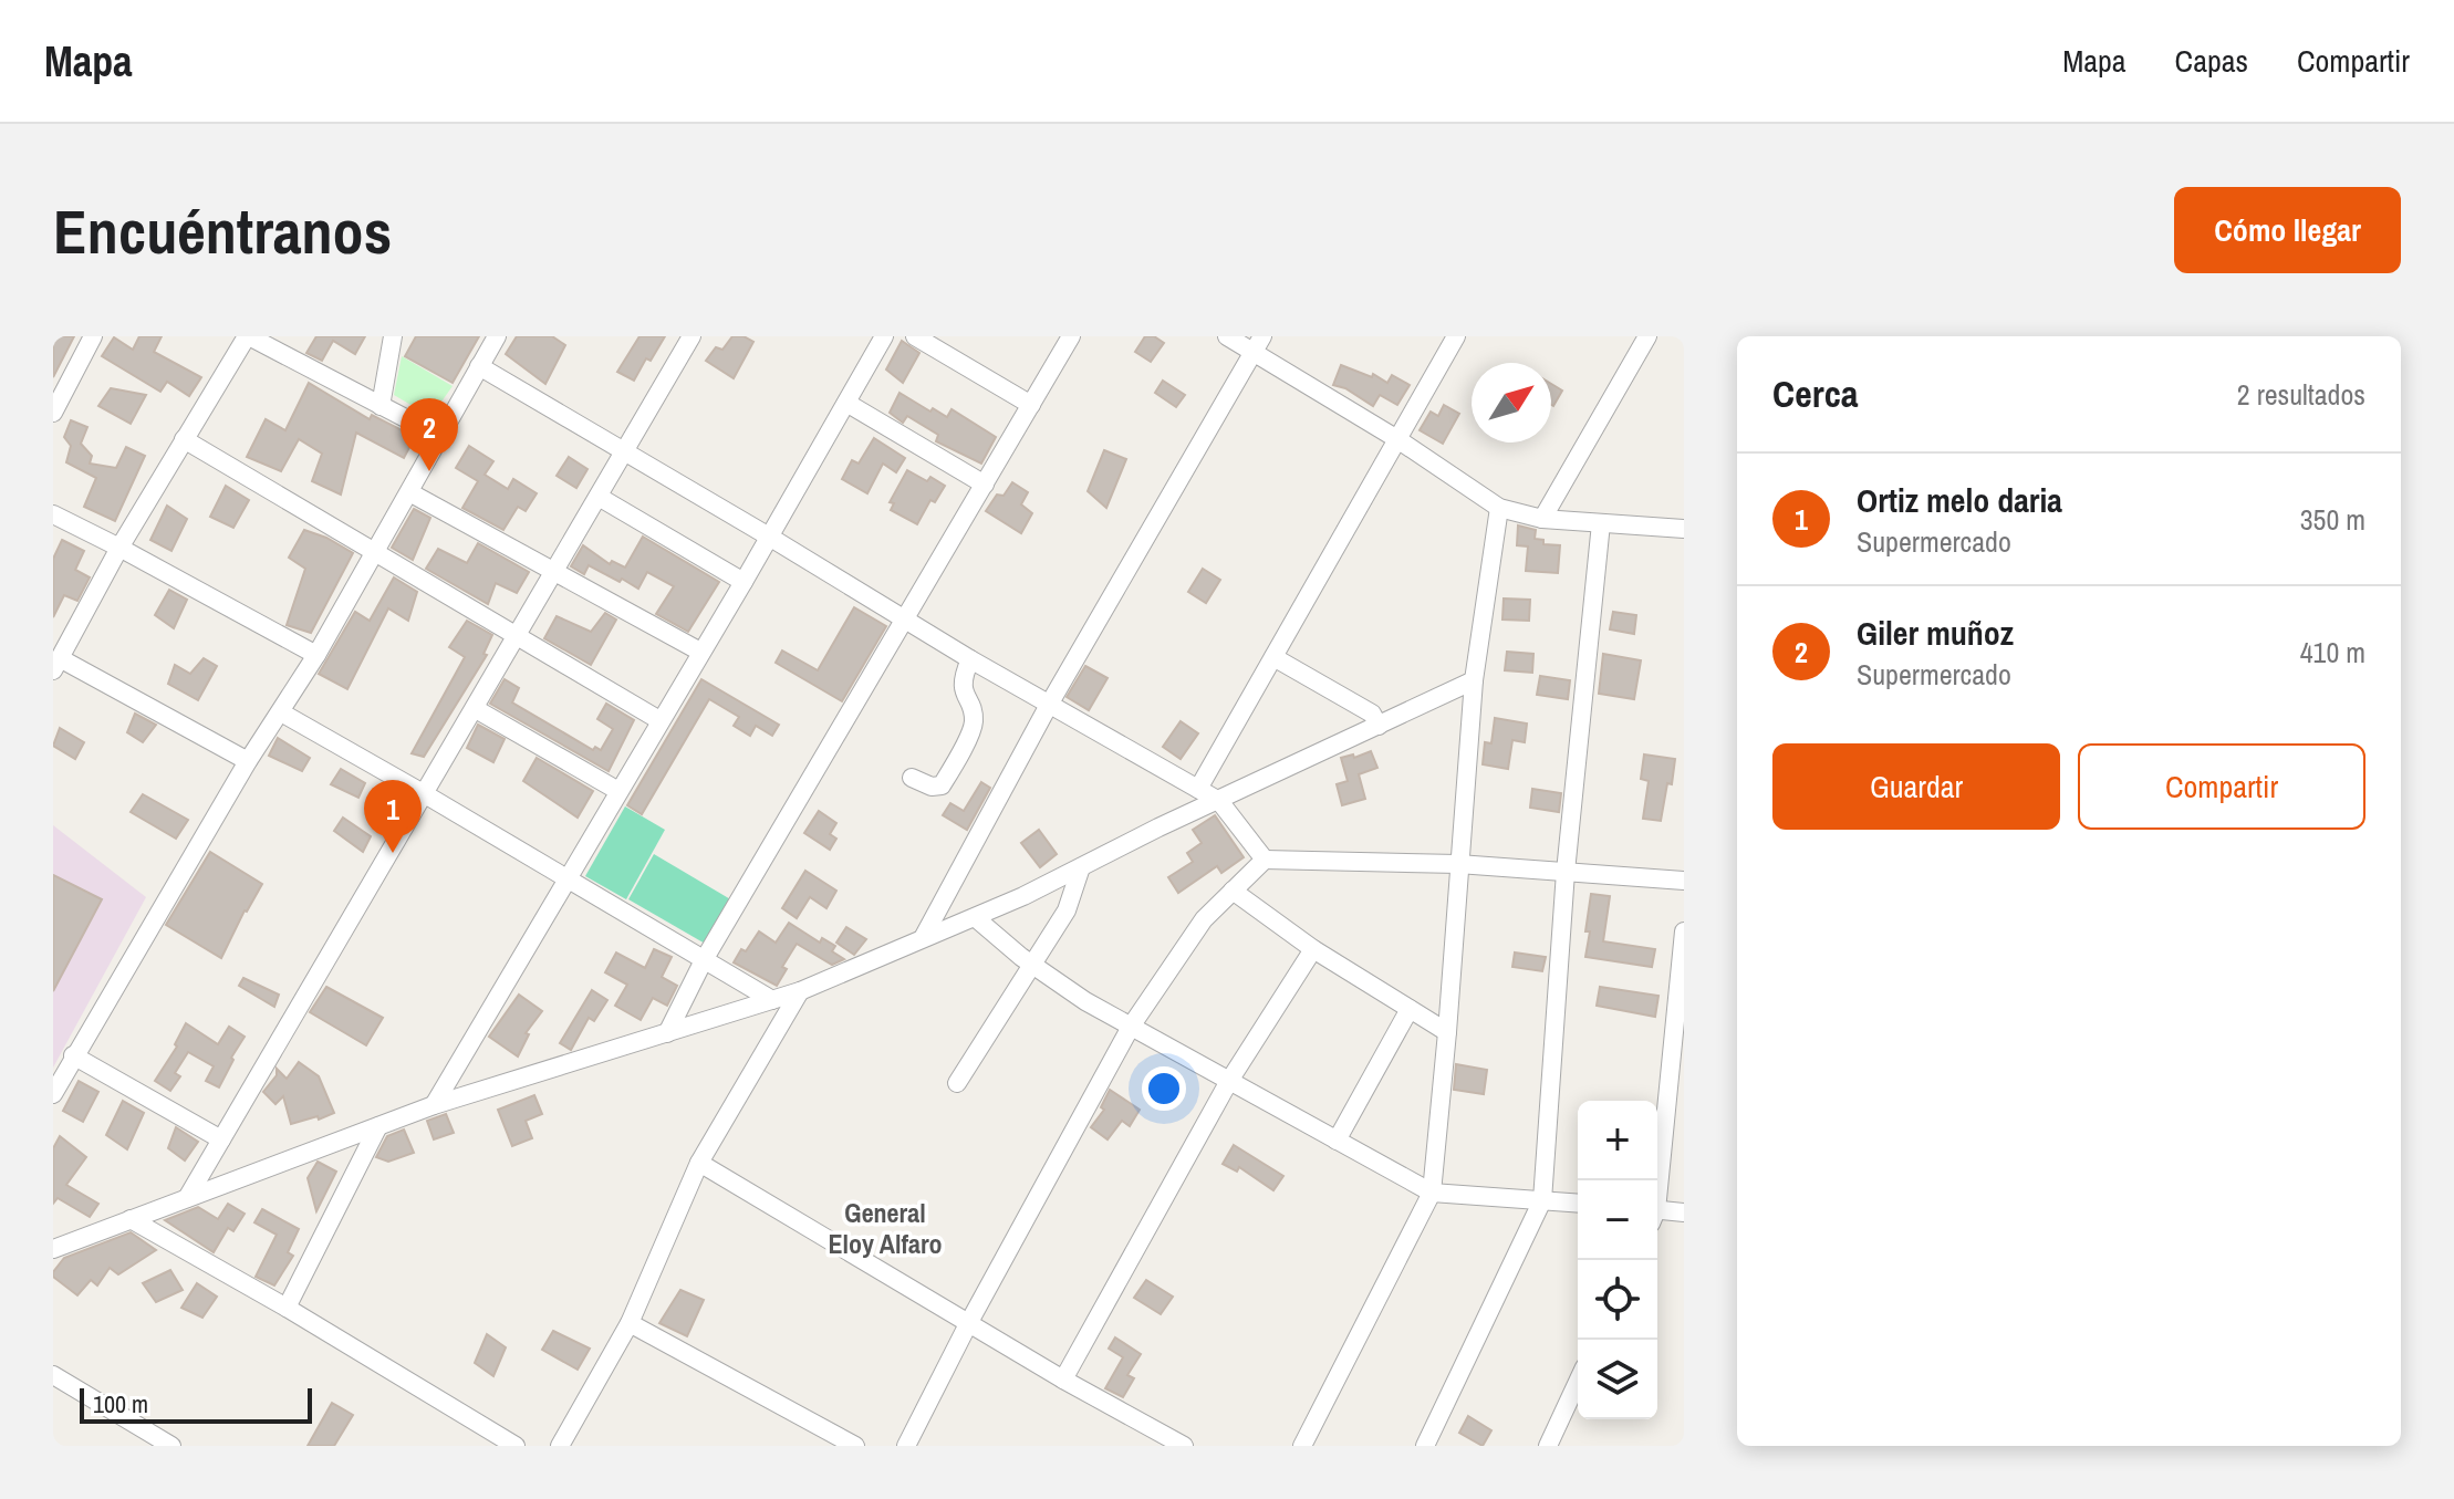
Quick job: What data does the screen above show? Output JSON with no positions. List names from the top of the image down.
{
  "districts": ["General Eloy Alfaro"],
  "scale_bar": "100 m",
  "north": "top right",
  "page": {
    "header": "Mapa",
    "nav": ["Mapa", "Capas", "Compartir"],
    "buttons": [
      "Cómo llegar",
      ["Guardar", "Compartir"]
    ],
    "title": "Encuéntranos",
    "heading": ["Cerca", "2 resultados"],
    "pins": ["2", "1"],
    "list": [
      {
        "mark": "1",
        "name": "Ortiz melo daria",
        "note": "Supermercado",
        "value": "350 m"
      },
      {
        "mark": "2",
        "name": "Giler muñoz",
        "note": "Supermercado",
        "value": "410 m"
      }
    ],
    "map_buttons": ["+", "−"],
    "scale": "100 m"
  }
}
